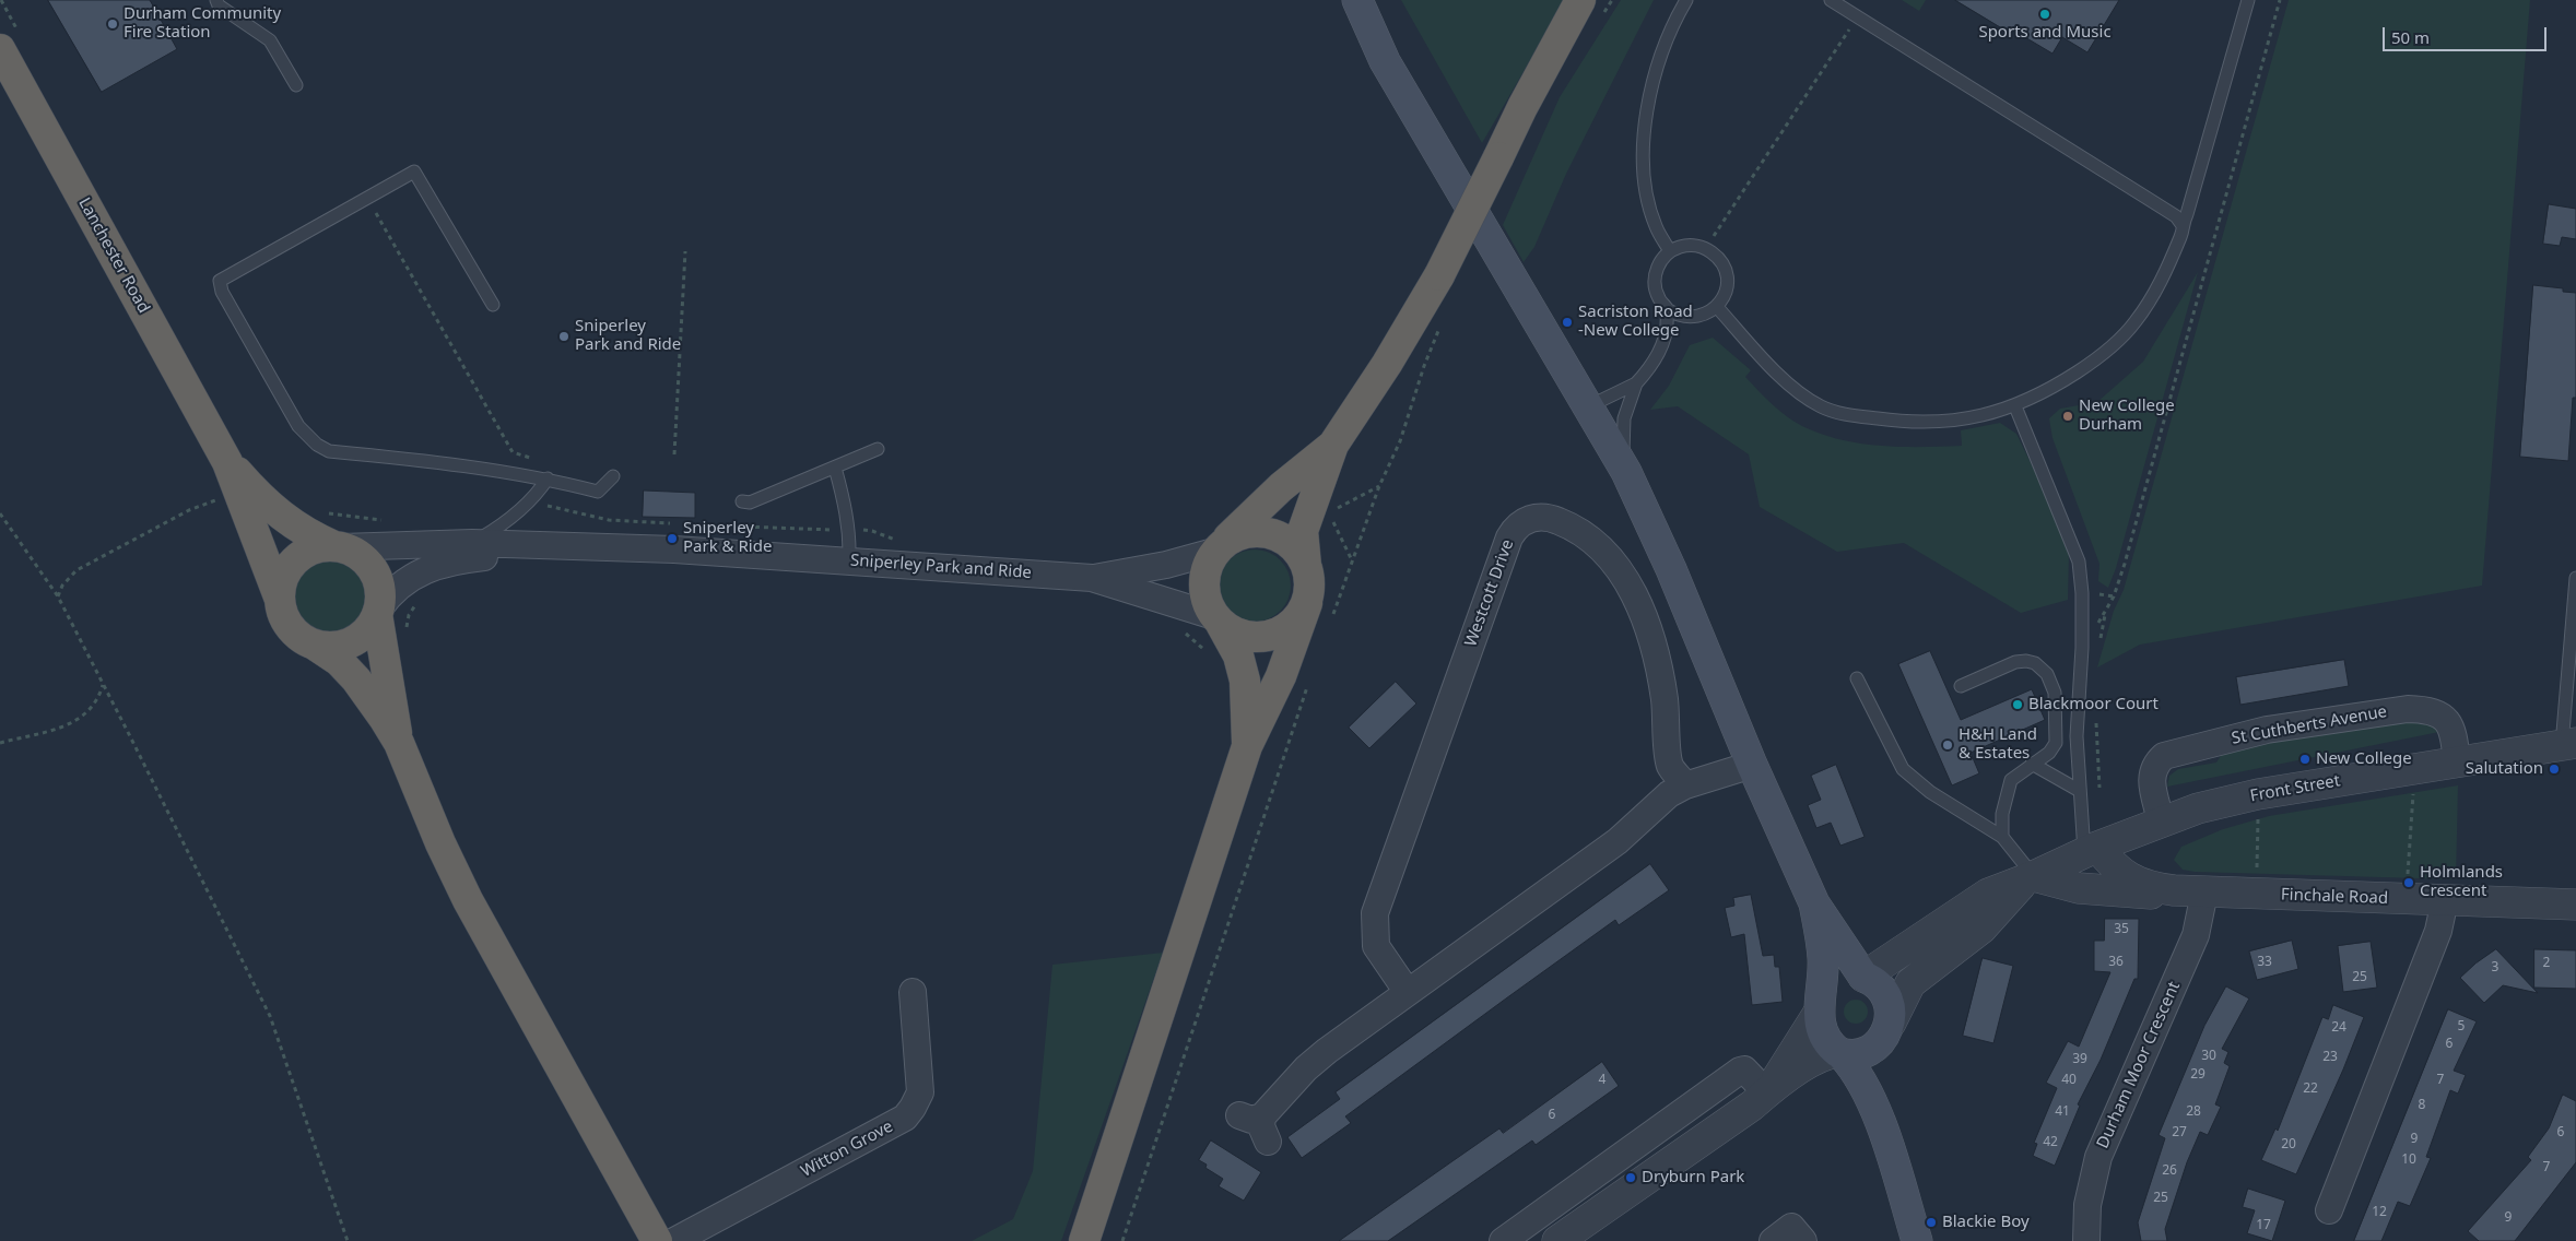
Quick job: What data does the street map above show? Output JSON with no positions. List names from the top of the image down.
{
  "streets": {
    "highway": ["Lanchester Road"],
    "street": [
      "Sniperley Park and Ride",
      "Westcott Drive",
      "St Cuthberts Avenue",
      "Front Street",
      "Finchale Road",
      "Durham Moor Crescent",
      "Witton Grove"
    ]
  },
  "crossings": [
    ["St Cuthberts Avenue", "Front Street"],
    ["Front Street", "Finchale Road"],
    ["Finchale Road", "Durham Moor Crescent"]
  ],
  "places": [
    "Sports and Music",
    "Durham Community Fire Station",
    "Sacriston Road -New College",
    "Sniperley Park and Ride",
    "New College Durham",
    "Sniperley Park & Ride",
    "Blackmoor Court",
    "H&H Land & Estates",
    "New College",
    "Salutation",
    "Holmlands Crescent",
    "Dryburn Park",
    "Blackie Boy"
  ],
  "house_numbers": [
    "35",
    "36",
    "33",
    "2",
    "3",
    "25",
    "5",
    "24",
    "6",
    "30",
    "23",
    "39",
    "29",
    "4",
    "40",
    "7",
    "22",
    "8",
    "41",
    "28",
    "6",
    "27",
    "6",
    "9",
    "42",
    "20",
    "10",
    "7",
    "26",
    "25",
    "12",
    "9",
    "17"
  ],
  "scale_bar": "50 m"
}
